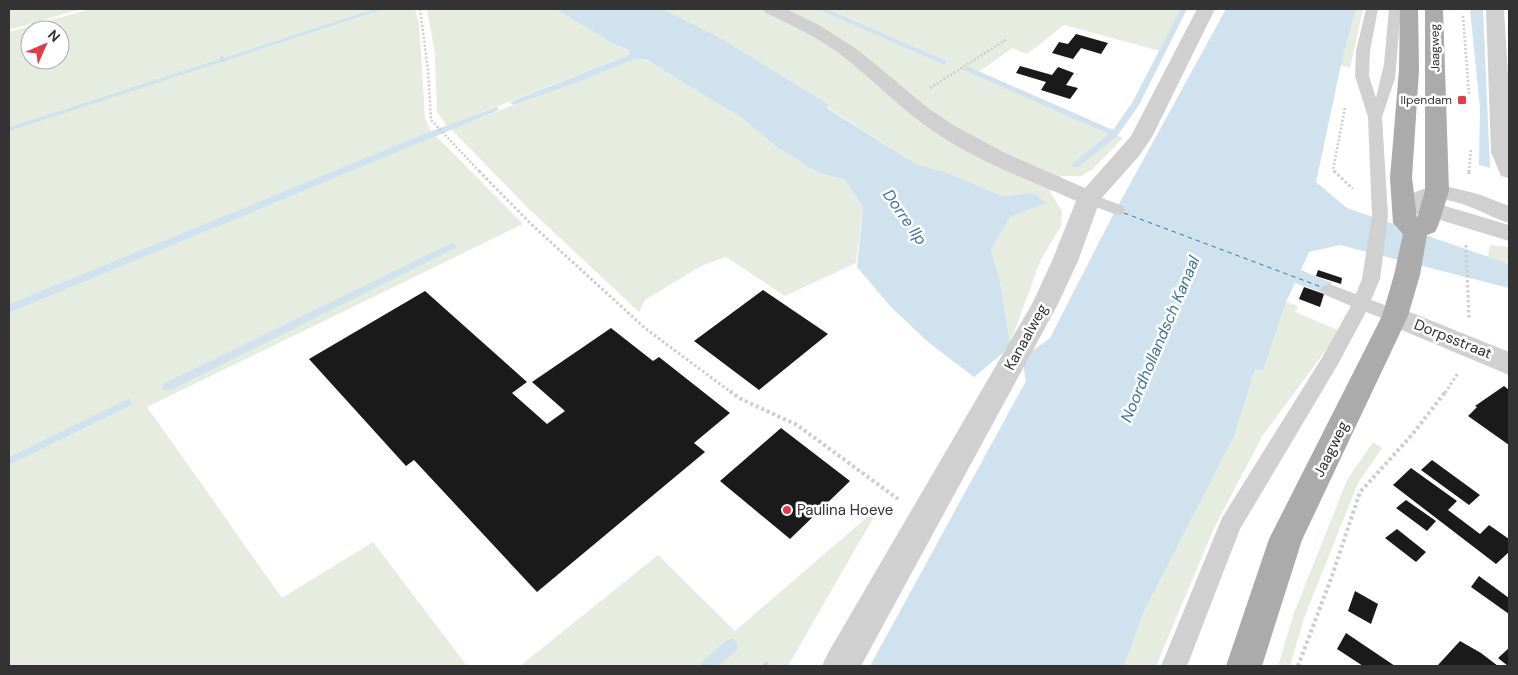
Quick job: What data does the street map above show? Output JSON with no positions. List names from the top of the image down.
{
  "streets": {
    "main road": ["Jaagweg"],
    "street": ["Kanaalweg", "Dorpsstraat"]
  },
  "crossings": [
    ["Jaagweg", "Dorpsstraat"]
  ],
  "water": ["Dorre Ilp", "Noordhollandsch Kanaal"],
  "places": {
    "transit": ["Ilpendam"],
    "other": ["Paulina Hoeve"]
  },
  "north": "top right"
}
